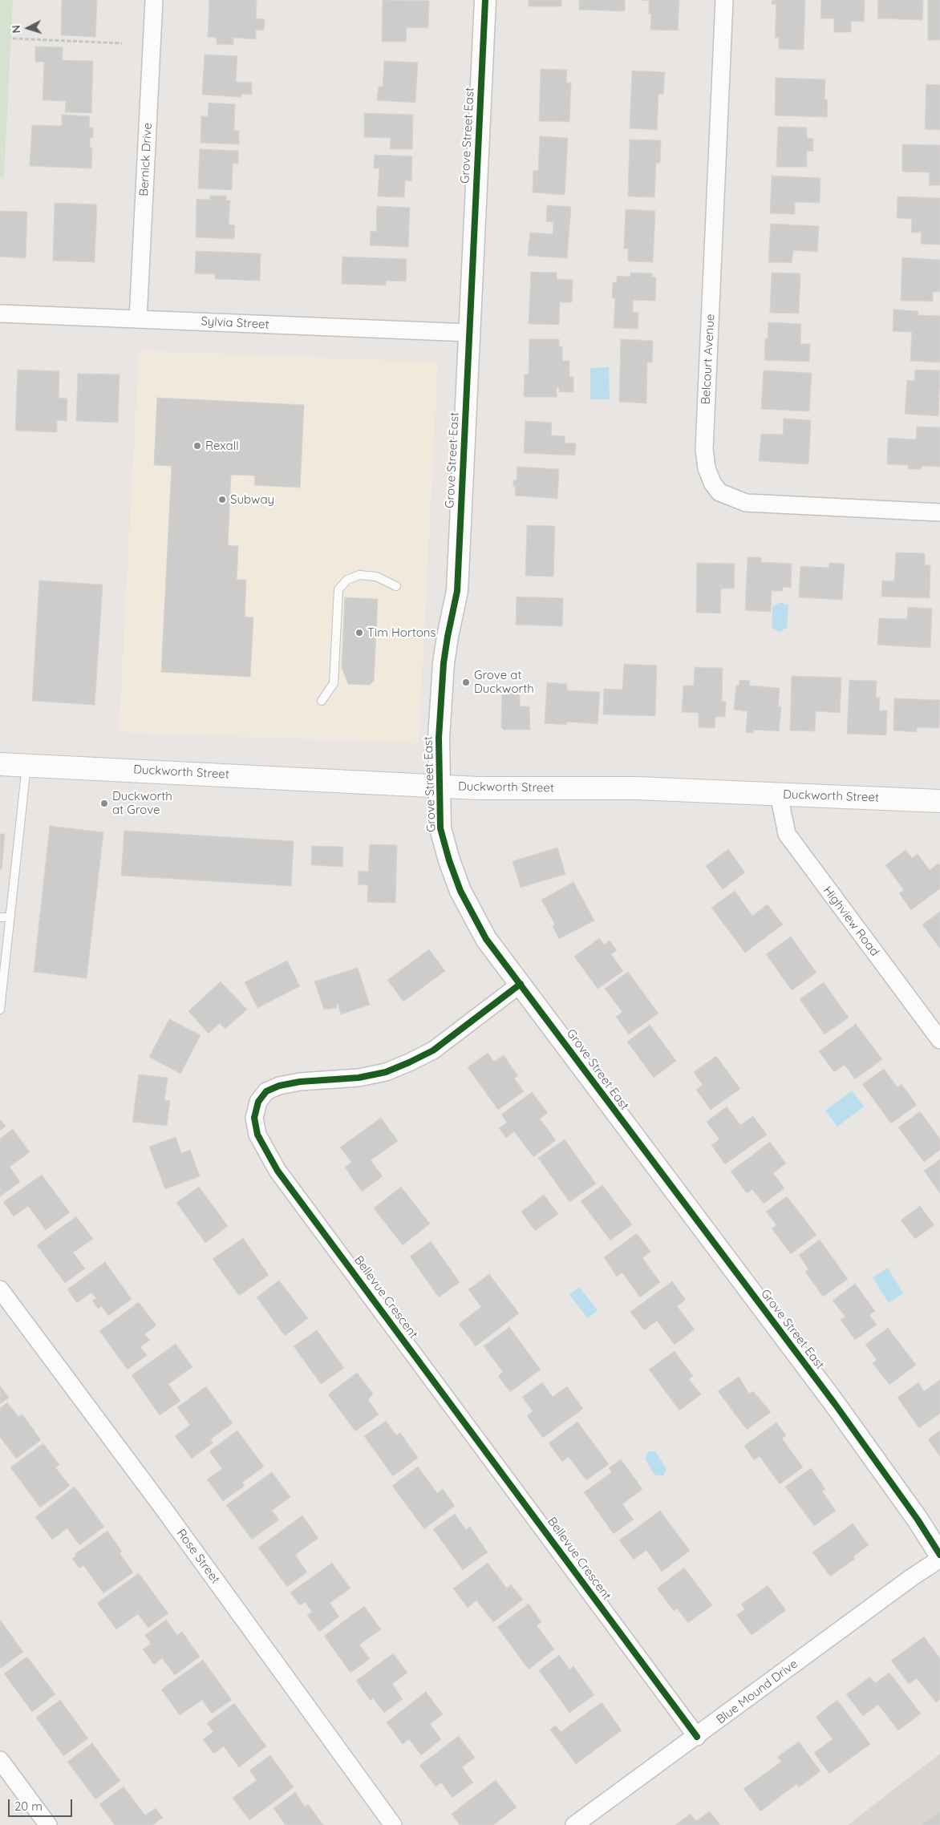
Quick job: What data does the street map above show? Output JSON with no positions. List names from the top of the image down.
{
  "streets": {
    "main road": ["Duckworth Street"],
    "street": [
      "Grove Street East",
      "Bernick Drive",
      "Sylvia Street",
      "Belcourt Avenue",
      "Highview Road",
      "Bellevue Crescent",
      "Rose Street",
      "Blue Mound Drive"
    ]
  },
  "crossings": [
    ["Grove Street East", "Sylvia Street"],
    ["Grove Street East", "Duckworth Street"],
    ["Grove Street East", "Bellevue Crescent"],
    ["Bernick Drive", "Sylvia Street"],
    ["Duckworth Street", "Highview Road"],
    ["Bellevue Crescent", "Blue Mound Drive"]
  ],
  "places": [
    "Rexall",
    "Subway",
    "Tim Hortons",
    "Grove at Duckworth",
    "Duckworth at Grove"
  ],
  "scale_bar": "20 m",
  "north": "left"
}
